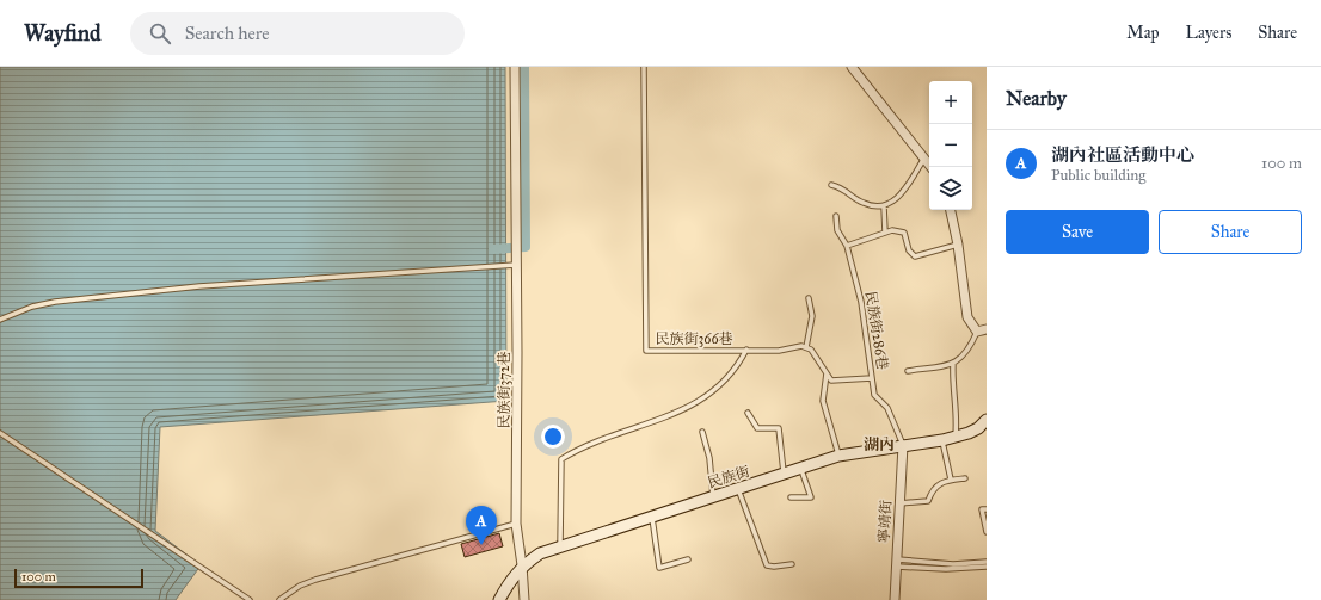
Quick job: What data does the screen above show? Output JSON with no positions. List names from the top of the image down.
{
  "streets": {
    "street": ["民族街372巷", "民族街", "寧靖街"],
    "lane": ["民族街286巷", "民族街366巷"]
  },
  "crossings": [
    ["民族街286巷", "民族街"],
    ["民族街286巷", "寧靖街"],
    ["民族街366巷", "民族街"],
    ["民族街372巷", "民族街"],
    ["民族街", "寧靖街"]
  ],
  "districts": ["湖內"],
  "scale_bar": "100 m",
  "page": {
    "header": "Wayfind",
    "search": "Search here",
    "nav": ["Map", "Layers", "Share"],
    "heading": "Nearby",
    "map_buttons": ["+", "−"],
    "list": [
      {
        "mark": "A",
        "name": "湖內社區活動中心",
        "note": "Public building",
        "value": "100 m"
      }
    ],
    "buttons": ["Save", "Share"],
    "pins": "A",
    "scale": "100 m"
  }
}
